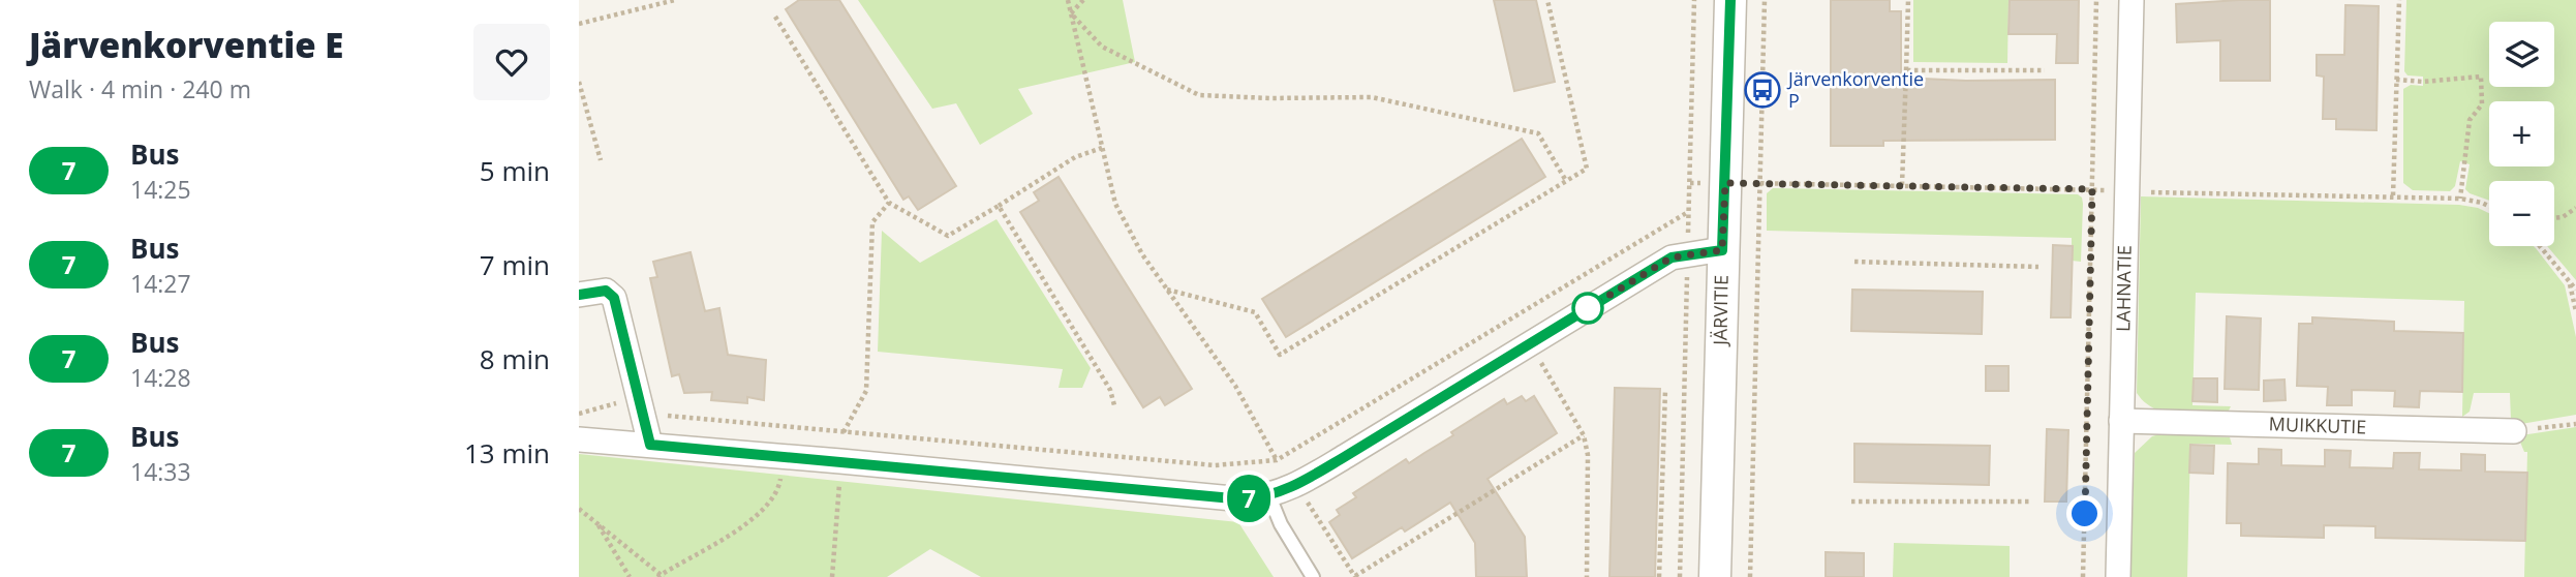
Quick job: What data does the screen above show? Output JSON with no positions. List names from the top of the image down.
{
  "streets": {
    "street": ["LAHNATIE", "JÄRVITIE", "MUIKKUTIE"]
  },
  "crossings": [
    ["LAHNATIE", "MUIKKUTIE"]
  ],
  "places": {
    "bus stop": ["Järvenkorventie P"]
  },
  "lines": ["bus line 7"],
  "page": {
    "heading": ["Järvenkorventie E", "Walk · 4 min · 240 m"],
    "on_map": "7",
    "map_buttons": ["+", "−"],
    "list": [
      {
        "mark": "7",
        "name": "Bus",
        "note": "14:25",
        "value": "5 min"
      },
      {
        "mark": "7",
        "name": "Bus",
        "note": "14:27",
        "value": "7 min"
      },
      {
        "mark": "7",
        "name": "Bus",
        "note": "14:28",
        "value": "8 min"
      },
      {
        "mark": "7",
        "name": "Bus",
        "note": "14:33",
        "value": "13 min"
      }
    ]
  }
}
